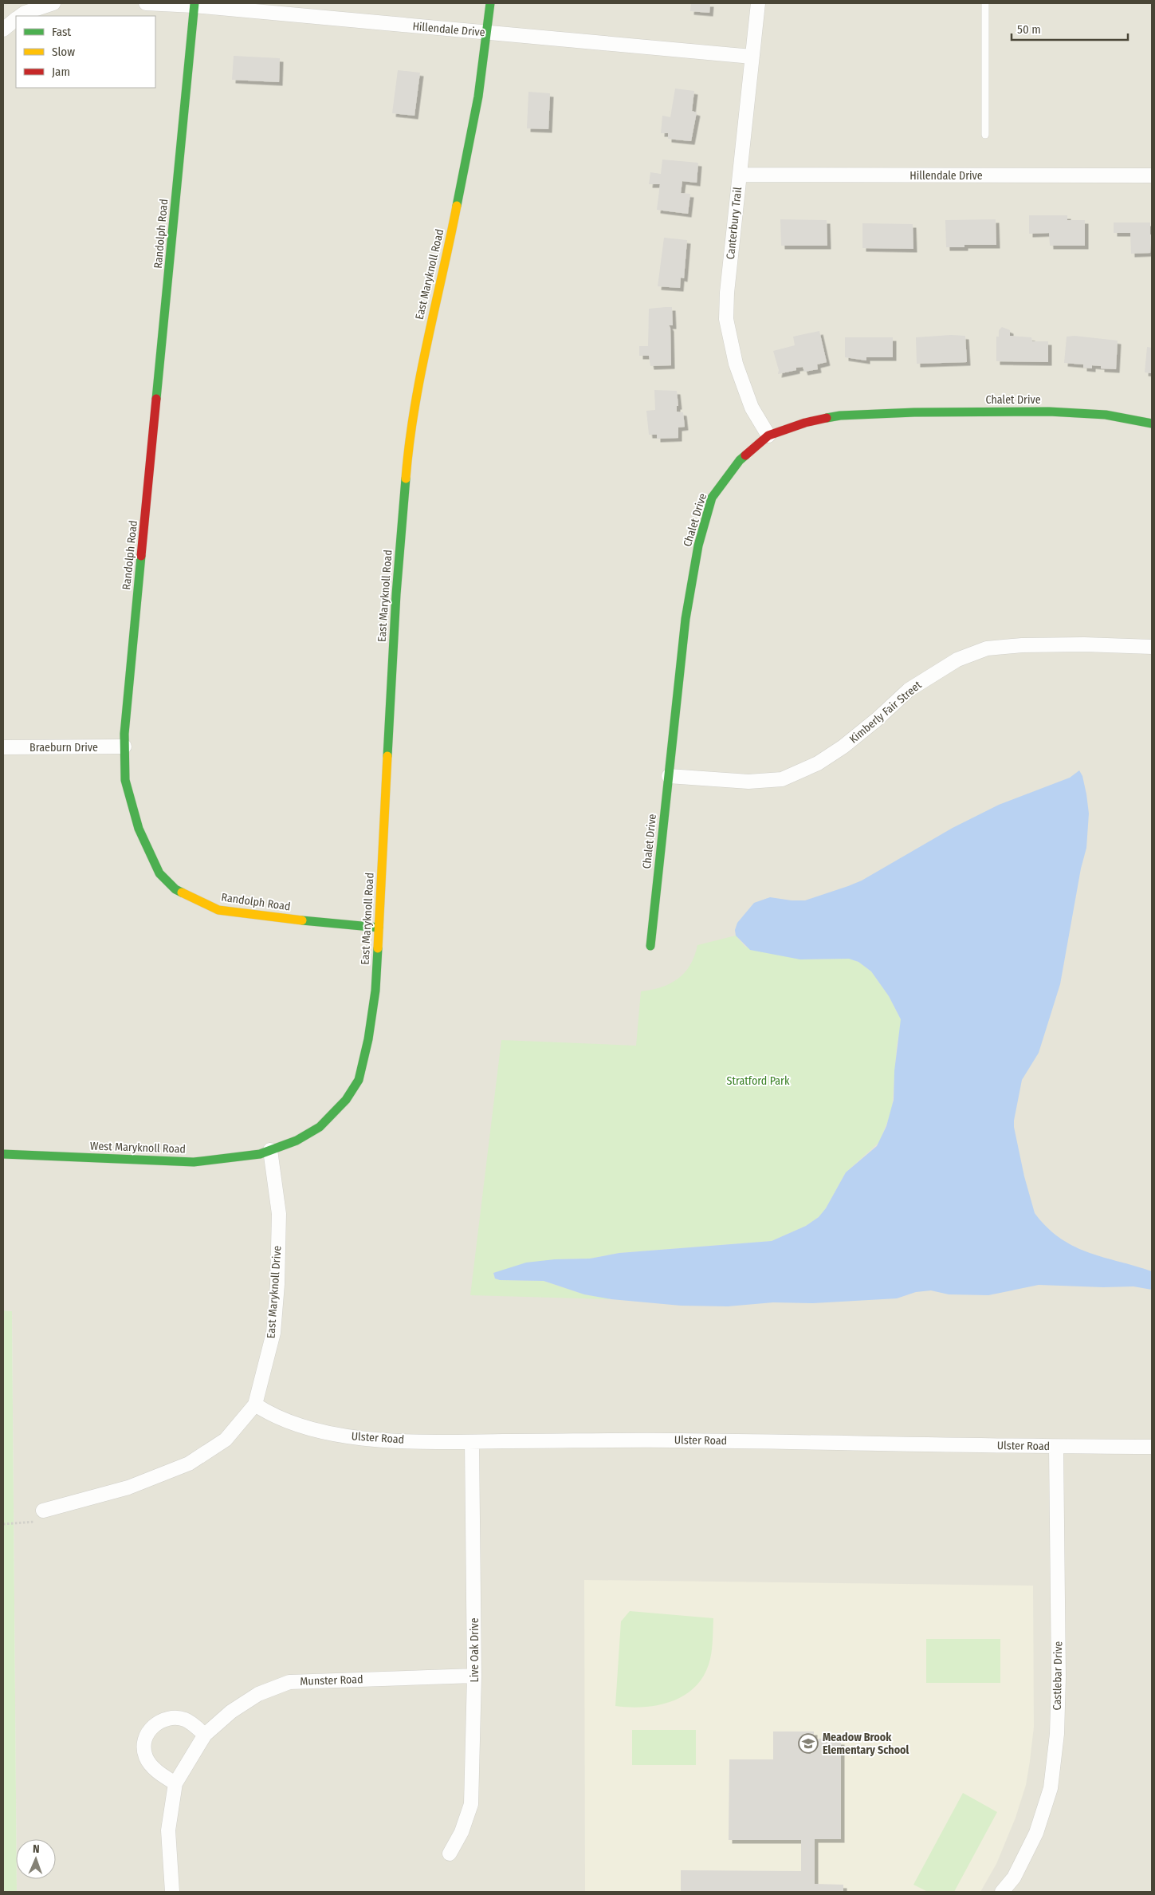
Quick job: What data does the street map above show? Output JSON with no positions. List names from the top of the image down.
{
  "streets": {
    "street": [
      "Hillendale Drive",
      "Canterbury Trail",
      "Randolph Road",
      "East Maryknoll Road",
      "Chalet Drive",
      "Kimberly Fair Street",
      "Braeburn Drive",
      "West Maryknoll Road",
      "East Maryknoll Drive",
      "Ulster Road",
      "Live Oak Drive",
      "Castlebar Drive",
      "Munster Road"
    ]
  },
  "crossings": [
    ["Hillendale Drive", "Canterbury Trail"],
    ["Hillendale Drive", "Randolph Road"],
    ["Hillendale Drive", "East Maryknoll Road"],
    ["Canterbury Trail", "Chalet Drive"],
    ["Randolph Road", "East Maryknoll Road"],
    ["Randolph Road", "Braeburn Drive"],
    ["East Maryknoll Road", "West Maryknoll Road"],
    ["East Maryknoll Road", "East Maryknoll Drive"],
    ["Chalet Drive", "Kimberly Fair Street"],
    ["West Maryknoll Road", "East Maryknoll Drive"],
    ["East Maryknoll Drive", "Ulster Road"],
    ["Ulster Road", "Live Oak Drive"],
    ["Ulster Road", "Castlebar Drive"],
    ["Live Oak Drive", "Munster Road"]
  ],
  "parks": ["Stratford Park"],
  "places": {
    "school or university": ["Meadow Brook Elementary School"]
  },
  "legend": ["Fast", "Slow", "Jam"],
  "scale_bar": "50 m",
  "north": "top"
}
